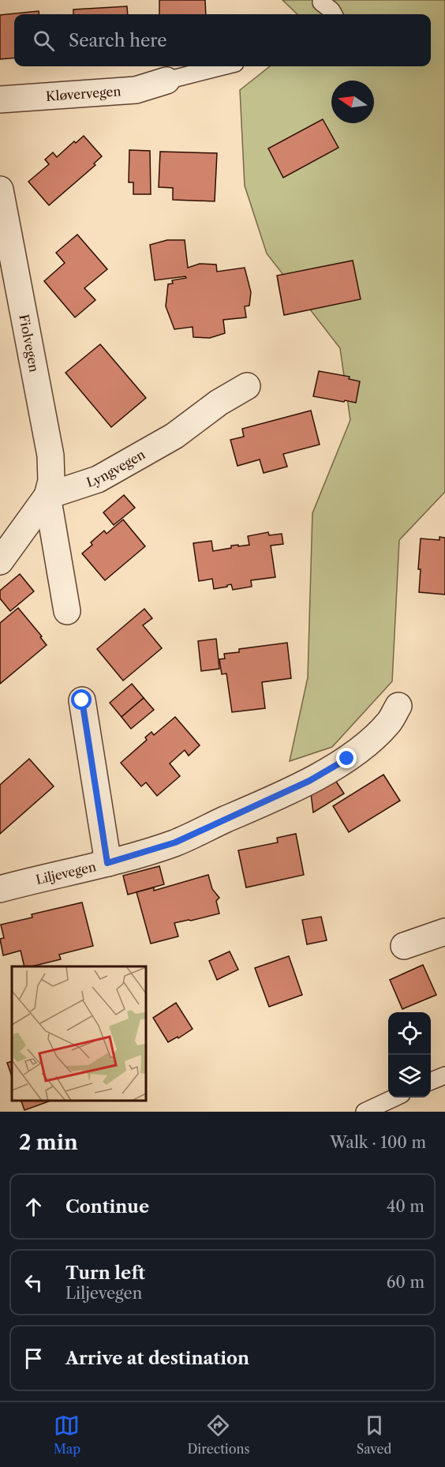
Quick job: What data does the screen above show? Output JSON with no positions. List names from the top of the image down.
{
  "streets": {
    "street": [
      "Kløvervegen",
      "Fiolvegen",
      "Lyngvegen",
      "Liljevegen"
    ]
  },
  "crossings": [
    ["Fiolvegen", "Lyngvegen"]
  ],
  "north": "left",
  "page": {
    "search": "Search here",
    "heading": ["2 min", "Walk · 100 m"],
    "list": [
      ["Continue", "40 m"],
      ["Turn left", "Liljevegen", "60 m"],
      "Arrive at destination"
    ],
    "nav": ["Map", "Directions", "Saved"]
  }
}
